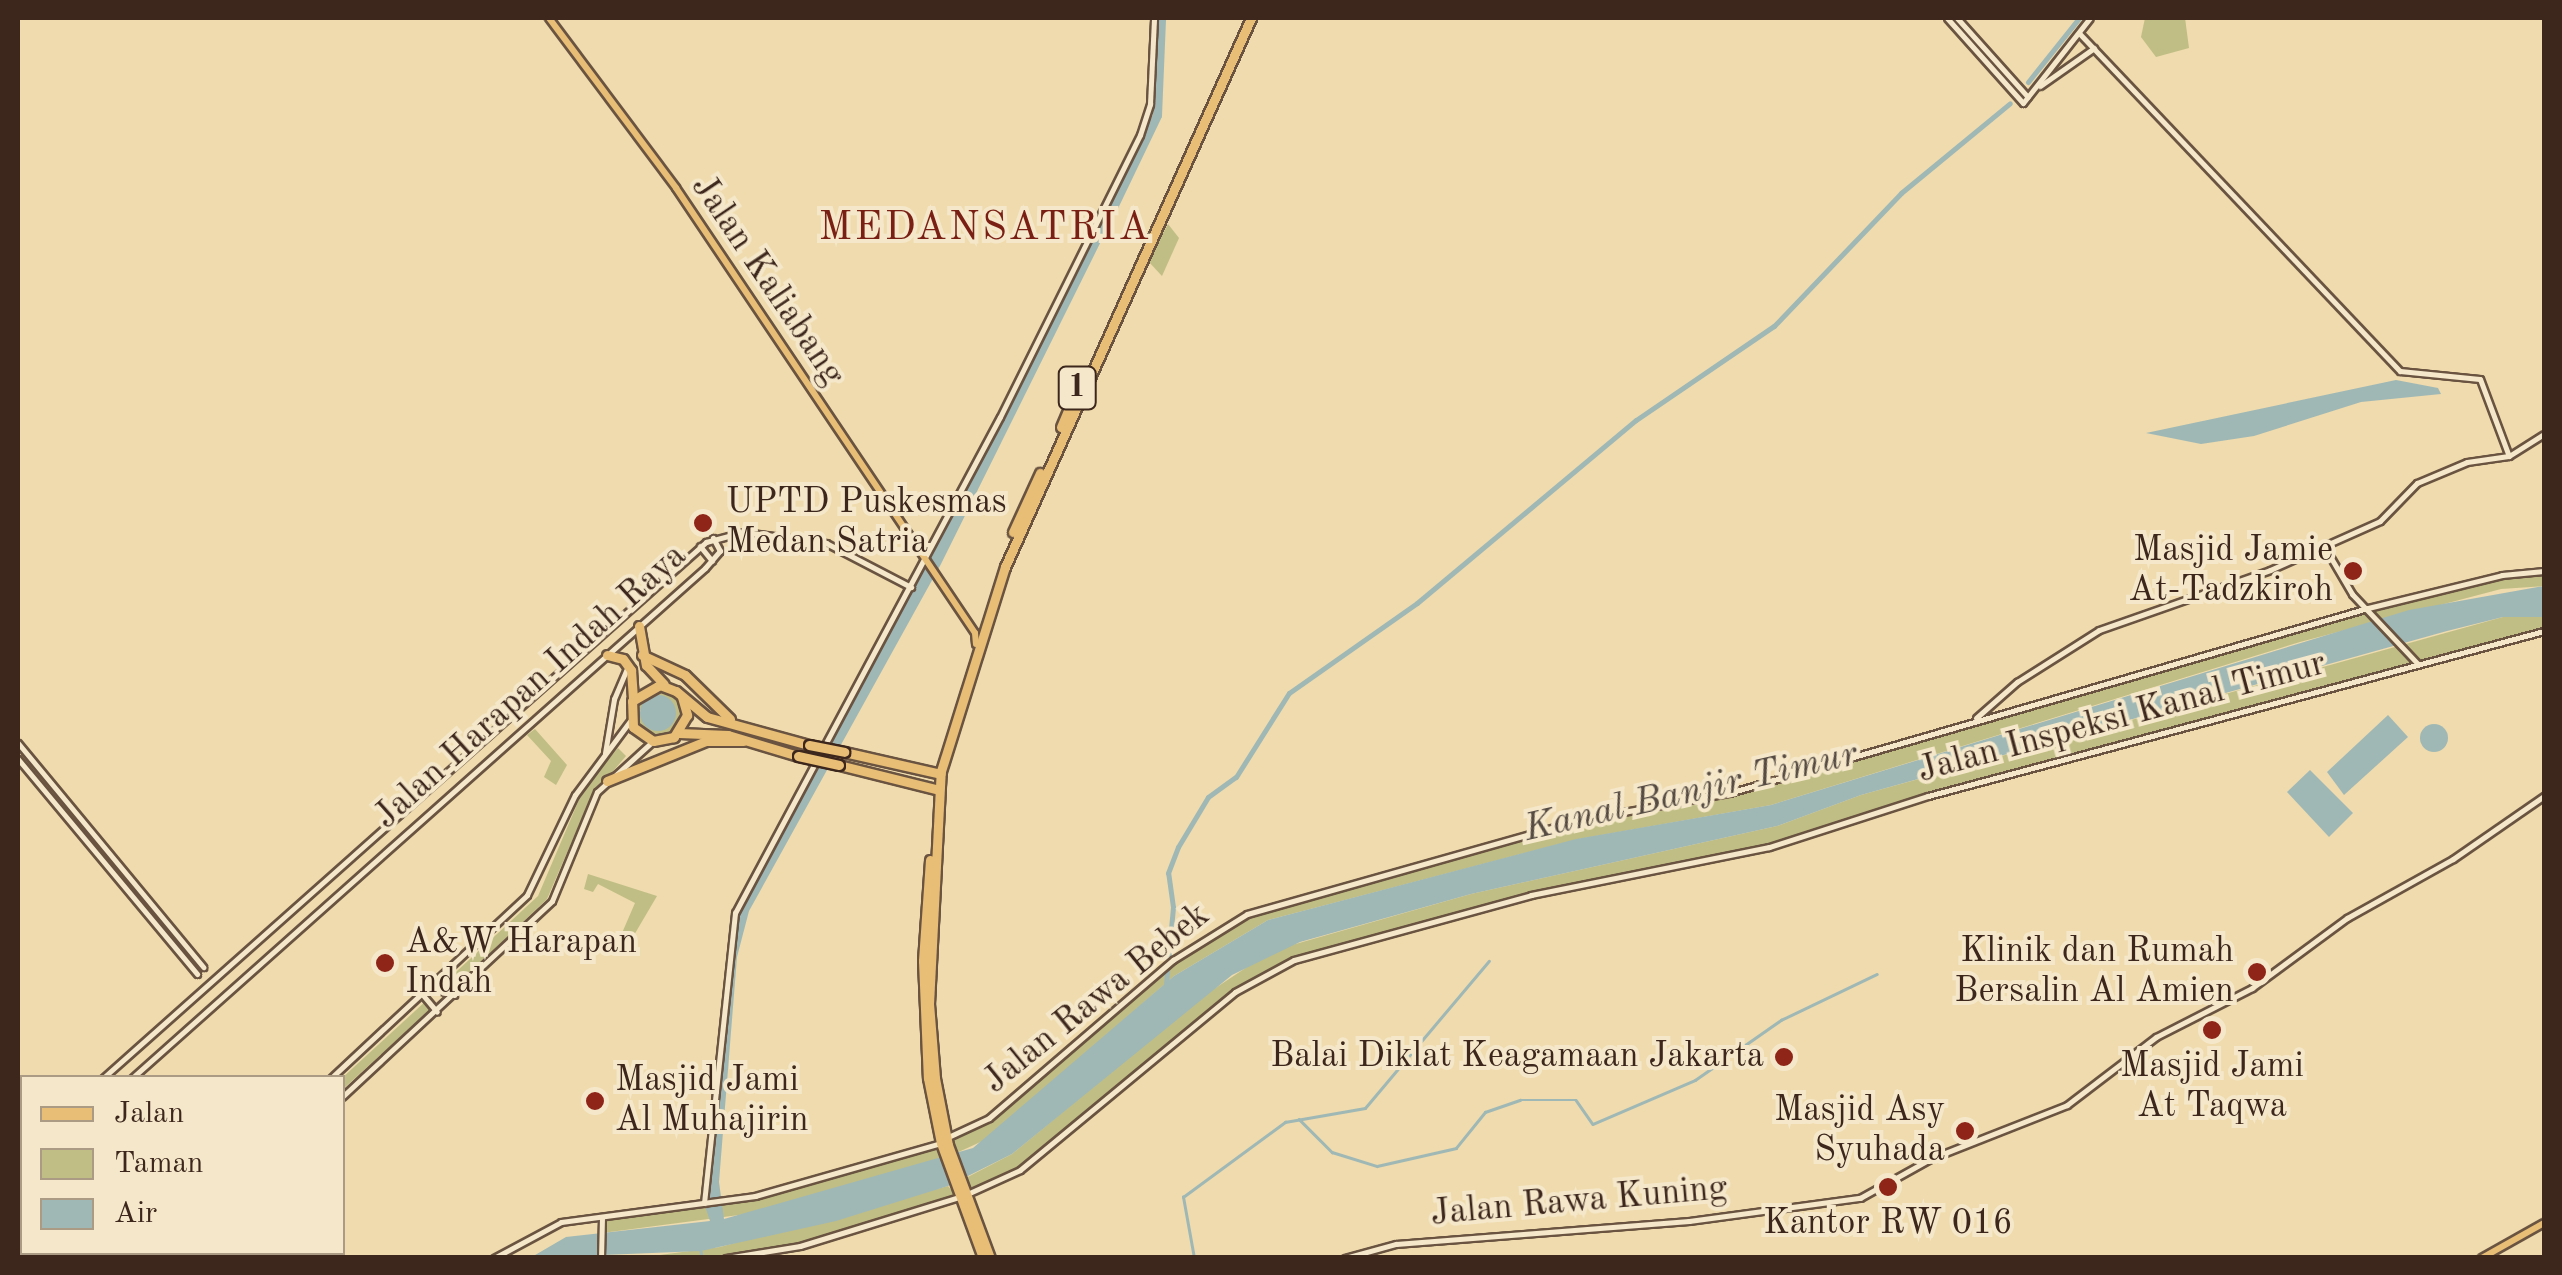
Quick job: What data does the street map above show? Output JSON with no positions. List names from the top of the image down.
{
  "streets": {
    "highway": ["1"],
    "main road": ["Jalan Kaliabang"],
    "street": [
      "Jalan Harapan Indah Raya",
      "Jalan Inspeksi Kanal Timur",
      "Jalan Rawa Bebek",
      "Jalan Rawa Kuning"
    ]
  },
  "crossings": [
    ["Jalan Kaliabang", "1"],
    ["1", "Jalan Inspeksi Kanal Timur"],
    ["1", "Jalan Rawa Bebek"]
  ],
  "districts": ["MEDANSATRIA"],
  "water": ["Kanal Banjir Timur"],
  "places": [
    "UPTD Puskesmas Medan Satria",
    "Masjid Jamie At-Tadzkiroh",
    "A&W Harapan Indah",
    "Klinik dan Rumah Bersalin Al Amien",
    "Masjid Jami At Taqwa",
    "Balai Diklat Keagamaan Jakarta",
    "Masjid Jami Al Muhajirin",
    "Masjid Asy Syuhada",
    "Kantor RW 016"
  ],
  "legend": ["Jalan", "Taman", "Air"]
}
